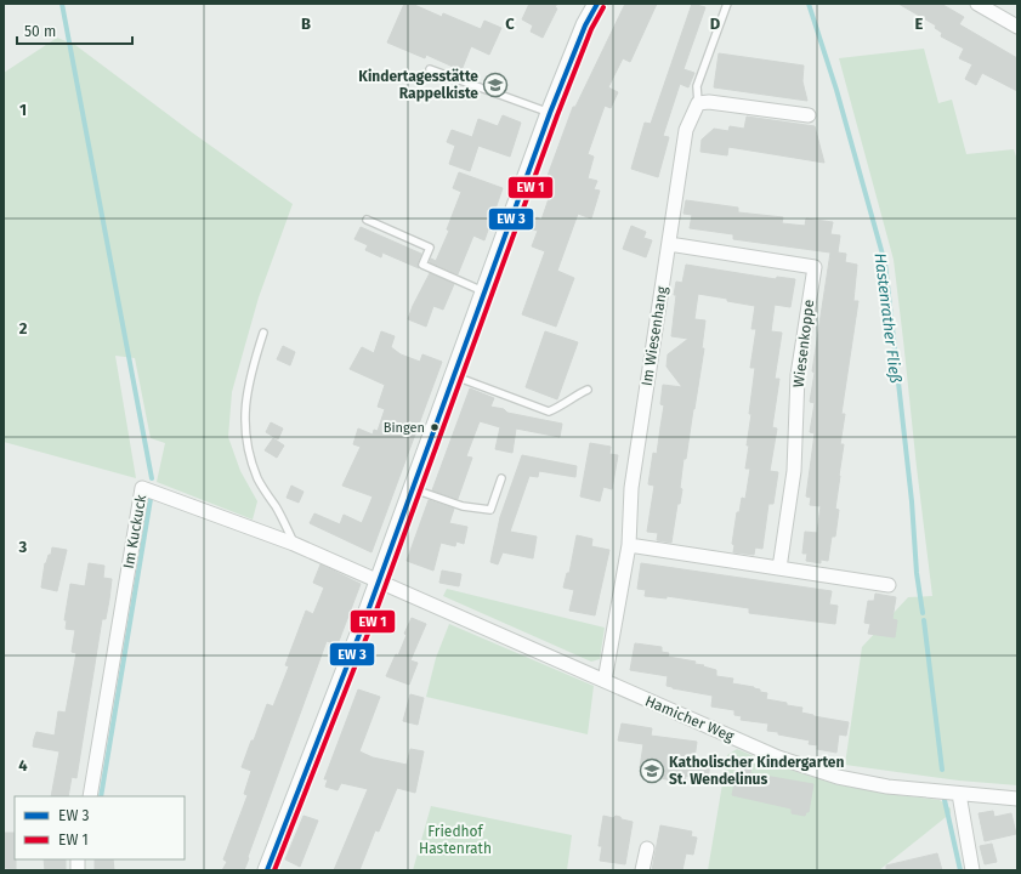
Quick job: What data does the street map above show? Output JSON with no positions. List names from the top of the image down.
{
  "streets": {
    "street": [
      "Im Wiesenhang",
      "Wiesenkoppe",
      "Im Kuckuck",
      "Hamicher Weg"
    ]
  },
  "crossings": [
    ["Im Wiesenhang", "Wiesenkoppe"],
    ["Im Wiesenhang", "Hamicher Weg"],
    ["Im Kuckuck", "Hamicher Weg"]
  ],
  "water": ["Hastenrather Fließ"],
  "parks": ["Friedhof Hastenrath"],
  "places": {
    "school or university": ["Kindertagesstätte Rappelkiste", "Katholischer Kindergarten St. Wendelinus"],
    "other": ["Bingen"]
  },
  "legend": ["EW 3", "EW 1"],
  "scale_bar": "50 m",
  "grid": {
    "columns": [
      "B",
      "C",
      "D",
      "E"
    ],
    "rows": [
      "1",
      "2",
      "3",
      "4"
    ]
  }
}
